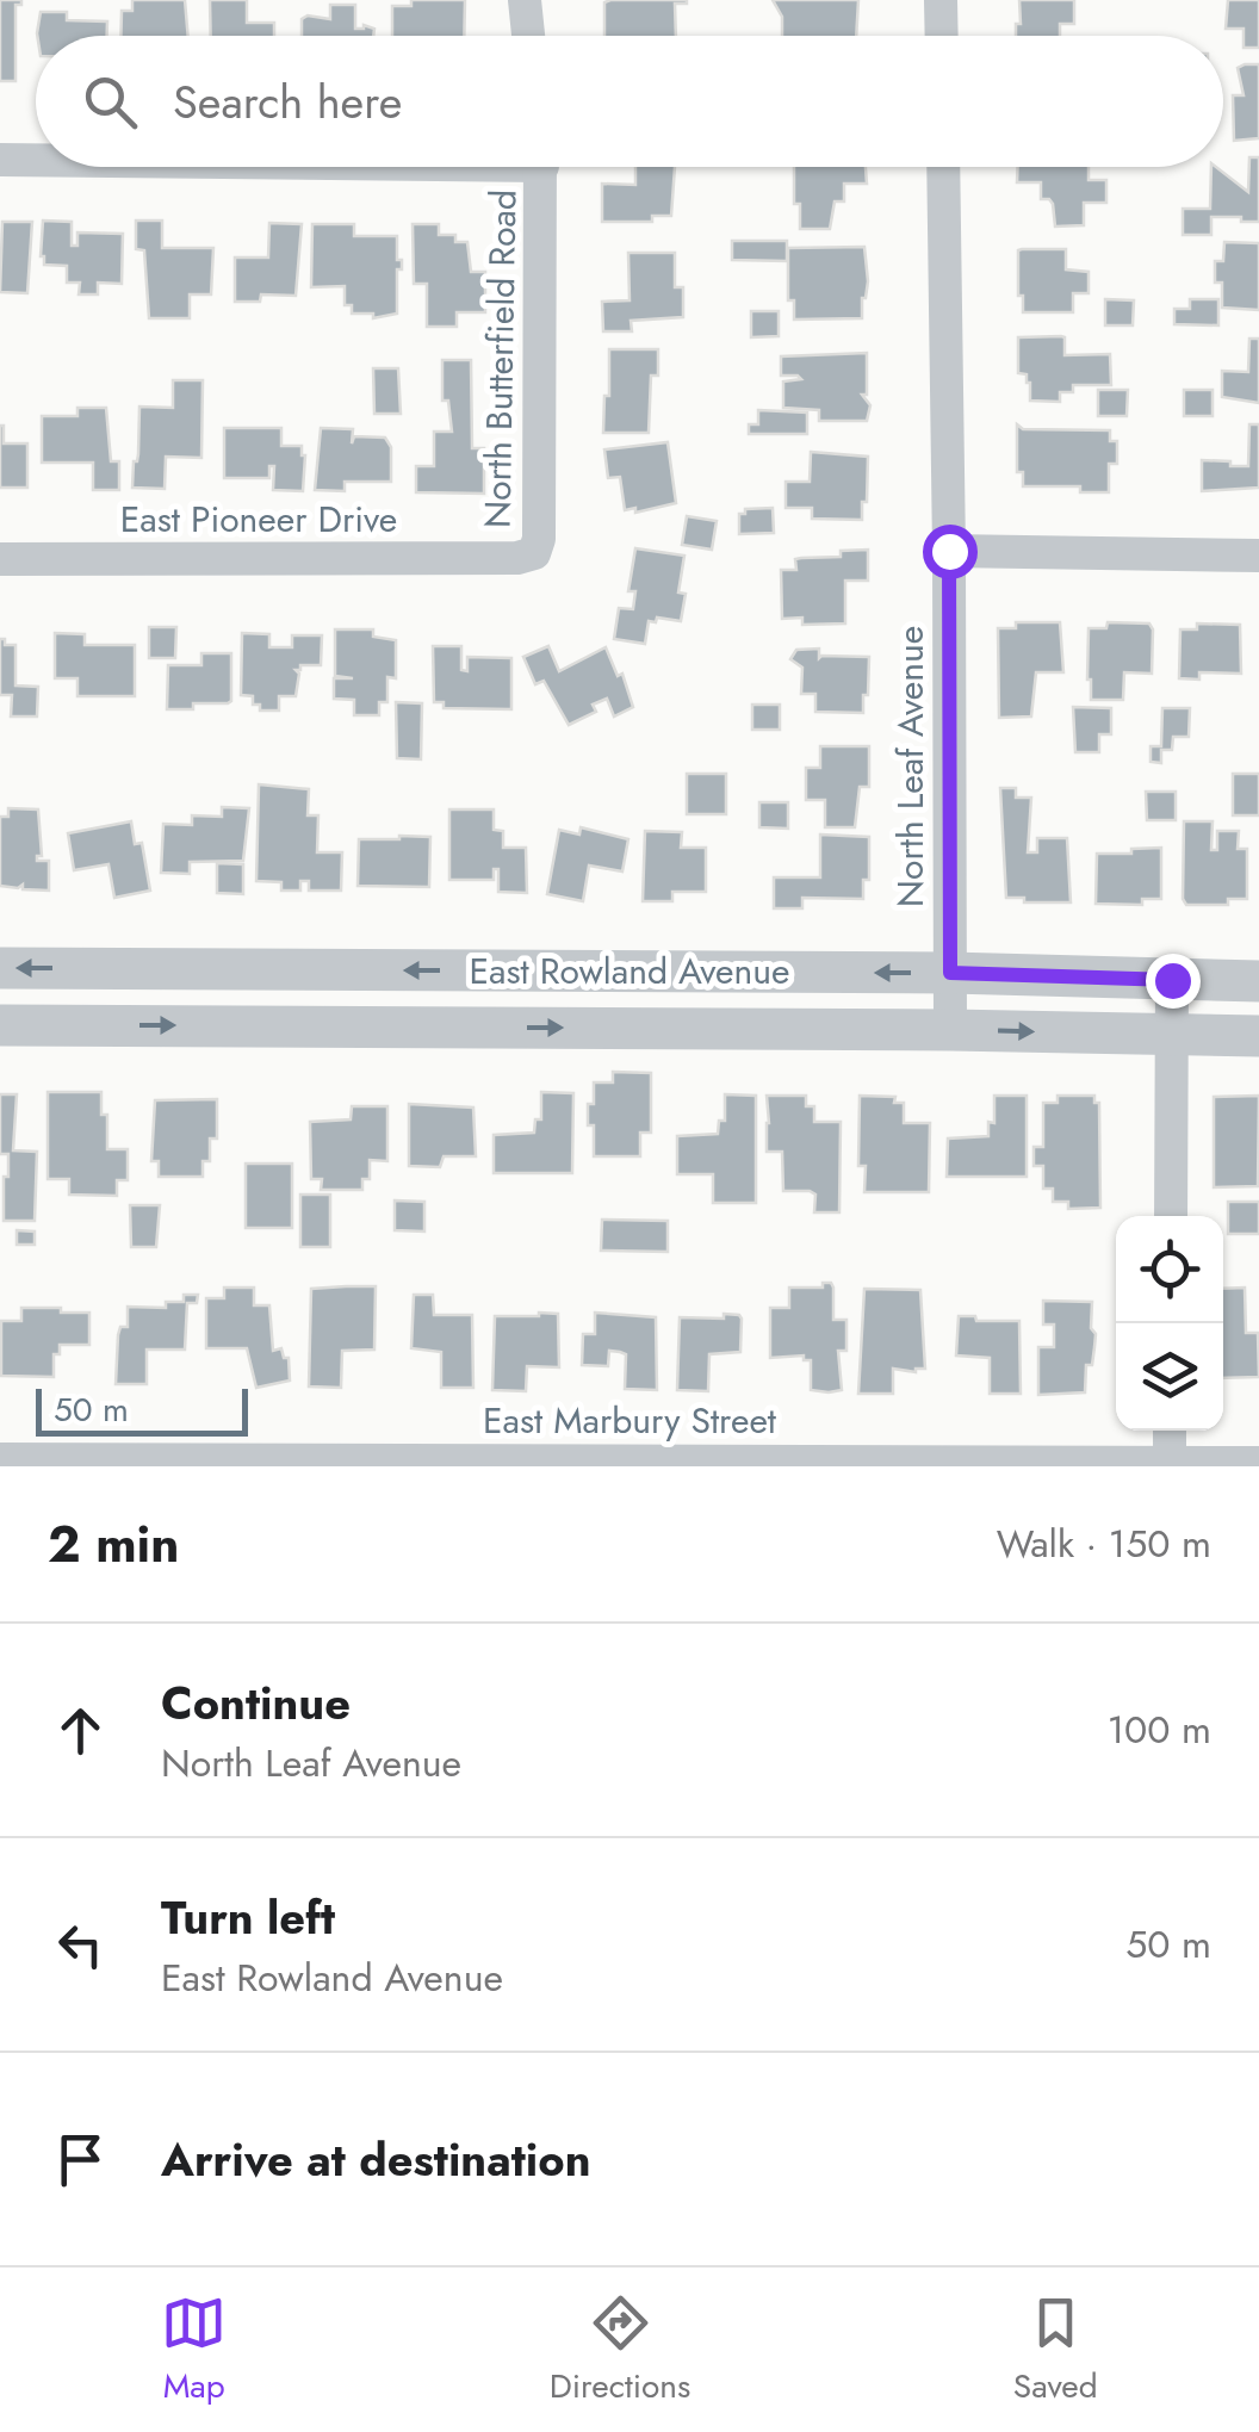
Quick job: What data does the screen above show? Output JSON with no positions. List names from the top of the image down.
{
  "streets": {
    "street": [
      "North Butterfield Road",
      "East Pioneer Drive",
      "North Leaf Avenue",
      "East Rowland Avenue",
      "East Marbury Street"
    ]
  },
  "crossings": [
    ["North Butterfield Road", "East Pioneer Drive"],
    ["North Leaf Avenue", "East Rowland Avenue"]
  ],
  "scale_bar": "50 m",
  "page": {
    "search": "Search here",
    "scale": "50 m",
    "heading": ["2 min", "Walk · 150 m"],
    "list": [
      ["Continue", "North Leaf Avenue", "100 m"],
      ["Turn left", "East Rowland Avenue", "50 m"],
      "Arrive at destination"
    ],
    "nav": ["Map", "Directions", "Saved"]
  }
}
